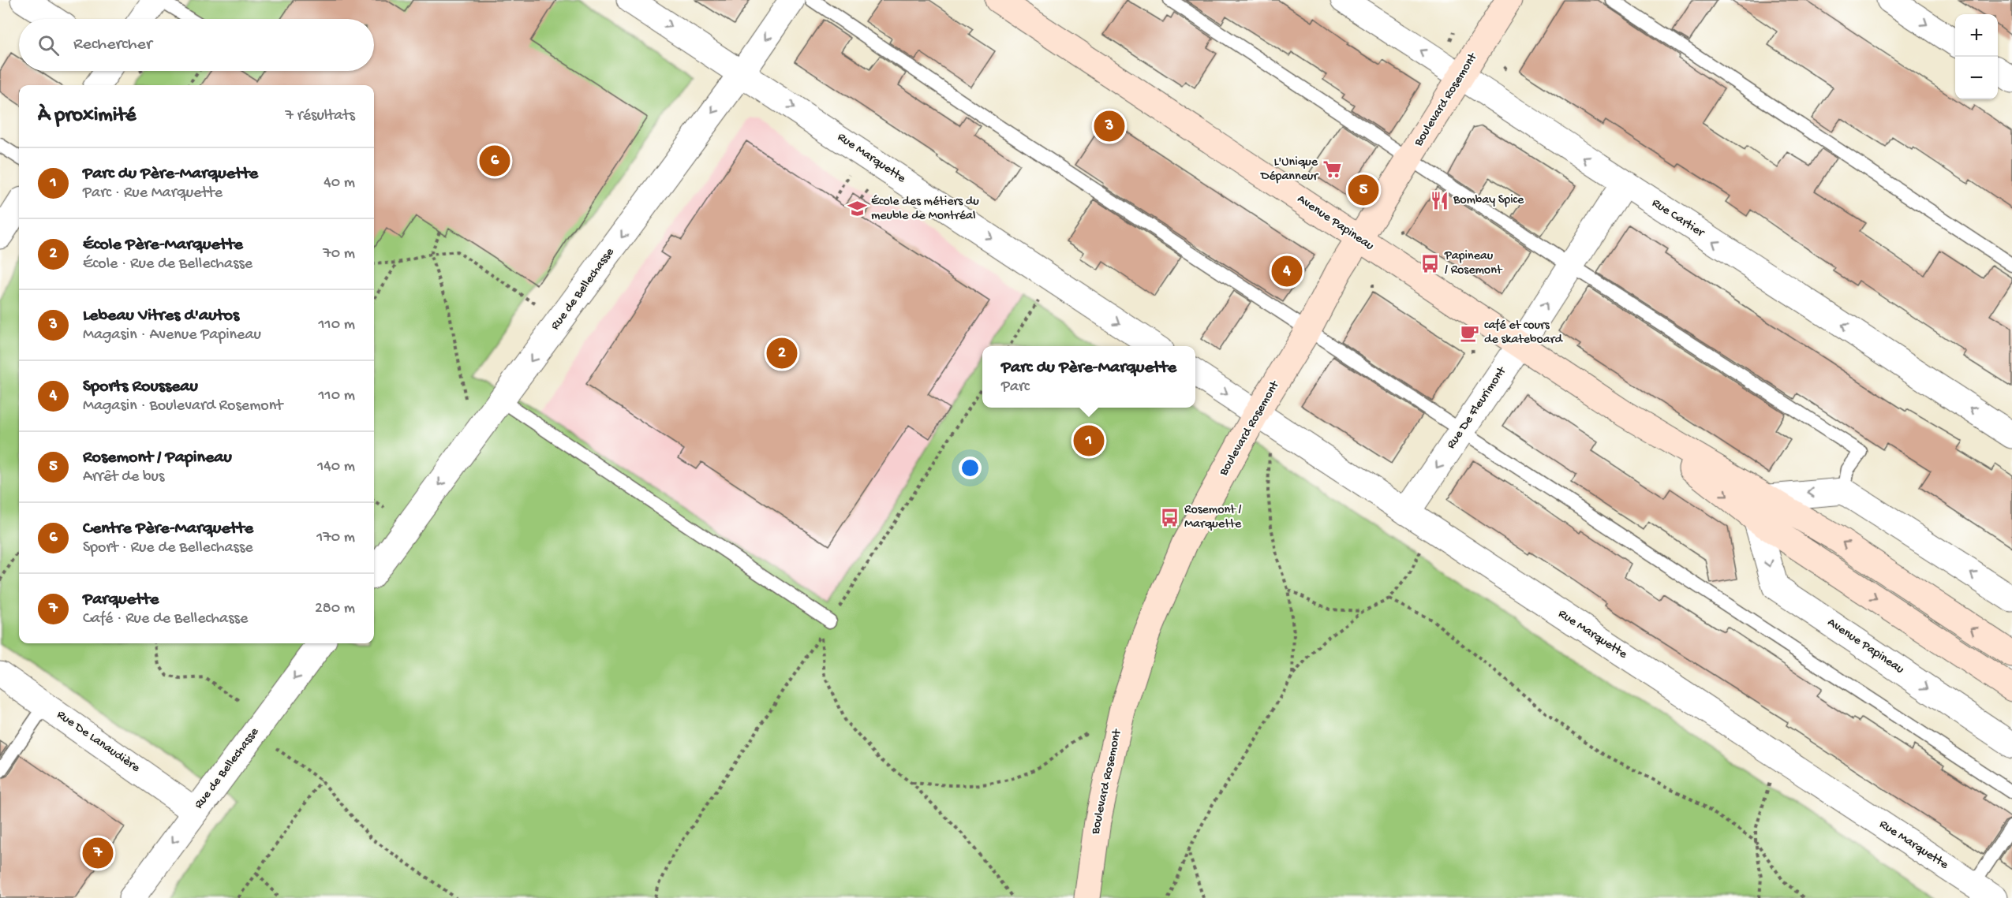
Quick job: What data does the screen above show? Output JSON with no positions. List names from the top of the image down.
{
  "streets": {
    "main road": ["Boulevard Rosemont", "Avenue Papineau"],
    "street": [
      "Rue Marquette",
      "Rue Cartier",
      "Rue de Bellechasse",
      "Rue De Fleurimont",
      "Rue De Lanaudière"
    ]
  },
  "crossings": [
    ["Boulevard Rosemont", "Rue Marquette"],
    ["Boulevard Rosemont", "Rue Cartier"],
    ["Boulevard Rosemont", "Avenue Papineau"],
    ["Rue Marquette", "Rue de Bellechasse"],
    ["Rue Marquette", "Rue De Fleurimont"],
    ["Rue Cartier", "Rue De Fleurimont"],
    ["Avenue Papineau", "Rue De Fleurimont"],
    ["Rue de Bellechasse", "Rue De Lanaudière"]
  ],
  "one_way": ["Rue Marquette", "Rue Cartier", "Rue de Bellechasse"],
  "places": {
    "supermarket": ["L'Unique Dépanneur"],
    "restaurant": ["Bombay Spice"],
    "school or university": ["École des métiers du meuble de Montréal"],
    "bus stop": ["Papineau / Rosemont", "Rosemont / Marquette"],
    "cafe": ["café et cours de skateboard"]
  },
  "page": {
    "map_buttons": ["+", "−"],
    "search": "Rechercher",
    "heading": ["À proximité", "7 résultats"],
    "pins": [
      "3",
      "6",
      "5",
      "4",
      "2",
      "1",
      "7"
    ],
    "list": [
      {
        "mark": "1",
        "name": "Parc du Père-Marquette",
        "note": "Parc · Rue Marquette",
        "value": "40 m"
      },
      {
        "mark": "2",
        "name": "École Père-Marquette",
        "note": "École · Rue de Bellechasse",
        "value": "70 m"
      },
      {
        "mark": "3",
        "name": "Lebeau Vitres d'autos",
        "note": "Magasin · Avenue Papineau",
        "value": "110 m"
      },
      {
        "mark": "4",
        "name": "Sports Rousseau",
        "note": "Magasin · Boulevard Rosemont",
        "value": "110 m"
      },
      {
        "mark": "5",
        "name": "Rosemont / Papineau",
        "note": "Arrêt de bus",
        "value": "140 m"
      },
      {
        "mark": "6",
        "name": "Centre Père-Marquette",
        "note": "Sport · Rue de Bellechasse",
        "value": "170 m"
      },
      {
        "mark": "7",
        "name": "Parquette",
        "note": "Café · Rue de Bellechasse",
        "value": "280 m"
      }
    ],
    "popup": ["Parc du Père-Marquette", "Parc"]
  }
}
